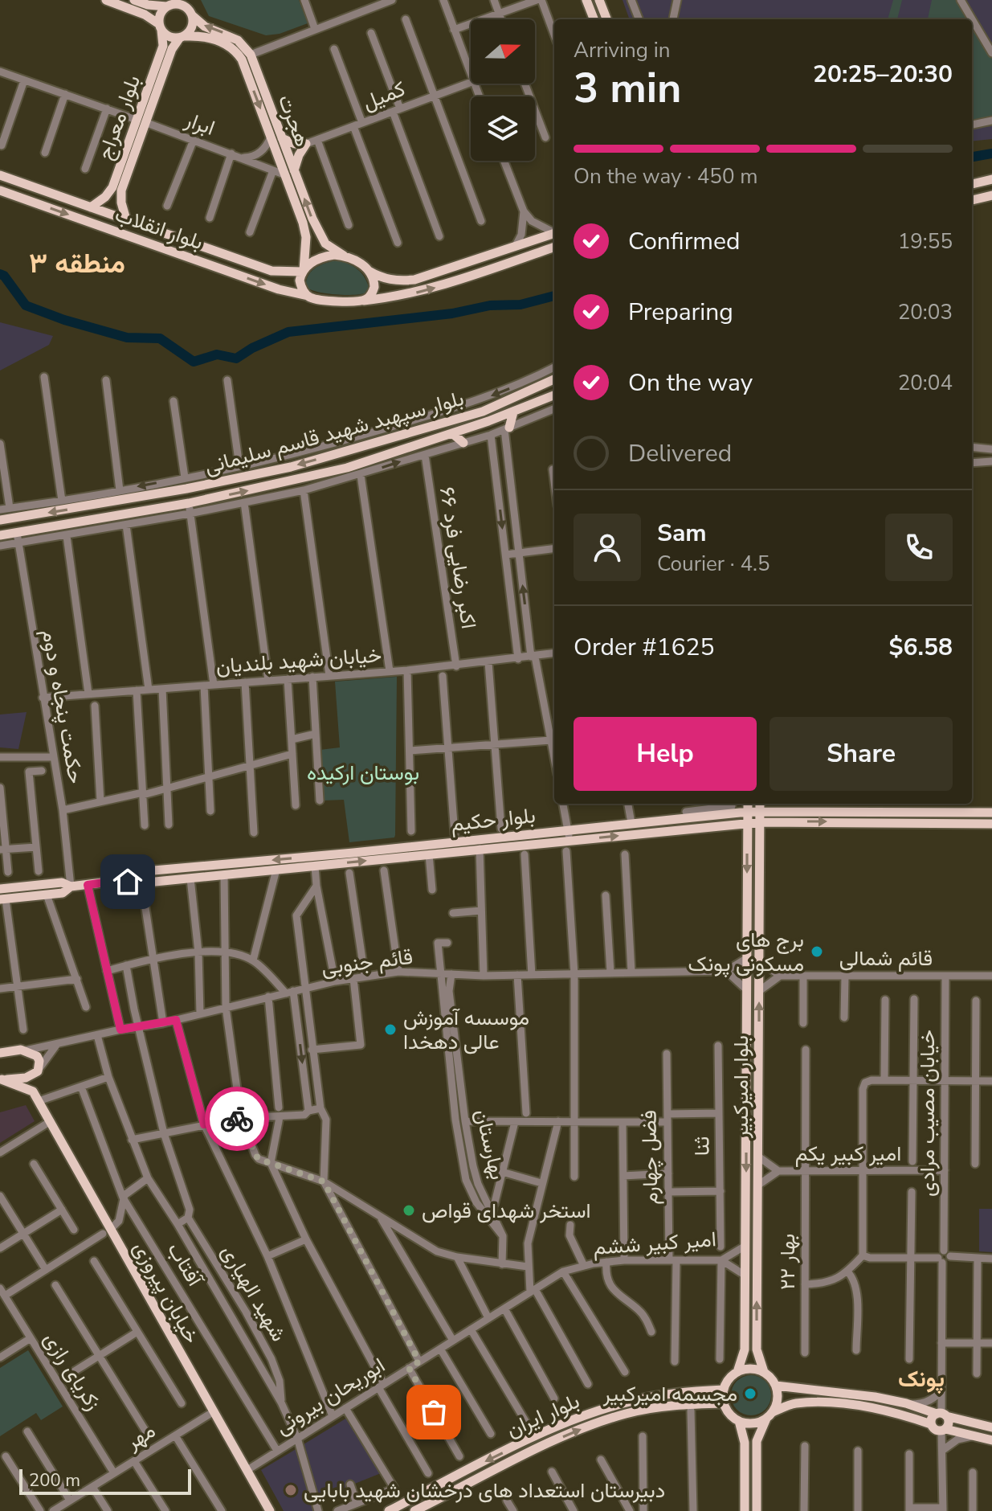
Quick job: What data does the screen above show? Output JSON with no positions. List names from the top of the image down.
{
  "streets": {
    "main road": [
      "بلوار معراج",
      "هجرت",
      "بلوار انقلاب",
      "بلوار سپهبد شهید قاسم سلیمانی",
      "بلوار حکیم",
      "بلوار امیرکبیر",
      "خیابان پیروزی",
      "بلوار ایران"
    ],
    "street": [
      "کمیل",
      "ابرار",
      "۶۶ اکبر رضایی فرد",
      "خیابان شهید بلندیان",
      "حکمت پنجاه و دوم",
      "قائم شمالی",
      "قائم جنوبی",
      "خیابان مصیب مرادی",
      "بهارستان",
      "ثنا",
      "امیر کبیر یکم",
      "فضل چهارم",
      "امیر کبیر ششم",
      "بهار ۲۲",
      "آفتاب",
      "شهید الهیاری",
      "زکریای رازی",
      "ابوریحان بیرونی",
      "مهر"
    ]
  },
  "crossings": [
    ["بلوار معراج", "ابرار"],
    ["بلوار معراج", "بلوار انقلاب"],
    ["هجرت", "ابرار"],
    ["هجرت", "بلوار انقلاب"],
    ["بلوار سپهبد شهید قاسم سلیمانی", "حکمت پنجاه و دوم"],
    ["۶۶ اکبر رضایی فرد", "خیابان شهید بلندیان"],
    ["خیابان شهید بلندیان", "حکمت پنجاه و دوم"],
    ["حکمت پنجاه و دوم", "بلوار حکیم"],
    ["بلوار حکیم", "بلوار امیرکبیر"],
    ["قائم شمالی", "خیابان مصیب مرادی"],
    ["قائم جنوبی", "بهارستان"],
    ["قائم جنوبی", "شهید الهیاری"],
    ["بلوار امیرکبیر", "امیر کبیر یکم"],
    ["بلوار امیرکبیر", "امیر کبیر ششم"],
    ["بلوار امیرکبیر", "بلوار ایران"],
    ["خیابان مصیب مرادی", "امیر کبیر یکم"],
    ["امیر کبیر یکم", "بهار ۲۲"],
    ["فضل چهارم", "امیر کبیر ششم"],
    ["امیر کبیر ششم", "ابوریحان بیرونی"],
    ["آفتاب", "ابوریحان بیرونی"],
    ["خیابان پیروزی", "ابوریحان بیرونی"],
    ["خیابان پیروزی", "مهر"],
    ["شهید الهیاری", "ابوریحان بیرونی"],
    ["زکریای رازی", "مهر"]
  ],
  "districts": ["منطقه ۳", "پونک"],
  "parks": ["بوستان ارکیده"],
  "places": [
    "برج های مسکونی پونک",
    "موسسه آموزش عالی دهخدا",
    "استخر شهدای قواص",
    "مجسمه امیرکبیر",
    "دبیرستان استعداد های درخشان شهید بابایی"
  ],
  "scale_bar": "200 m",
  "north": "right",
  "page": {
    "heading": ["3 min", "Arriving in", "20:25–20:30"],
    "panel": [
      "Sam",
      "Courier · 4.5",
      "Order #1625",
      "$6.58"
    ],
    "bar": "On the way · 450 m",
    "list": [
      ["Confirmed", "19:55"],
      ["Preparing", "20:03"],
      ["On the way", "20:04"],
      "Delivered"
    ],
    "buttons": ["Help", "Share"],
    "scale": "200 m"
  }
}
